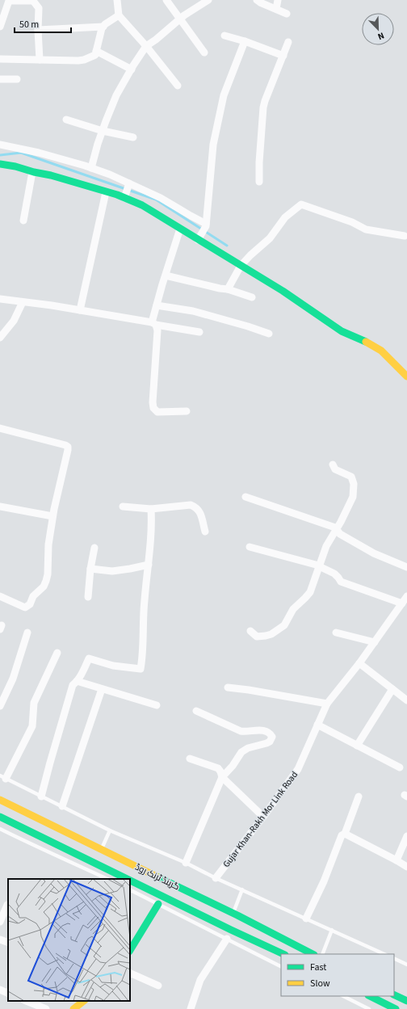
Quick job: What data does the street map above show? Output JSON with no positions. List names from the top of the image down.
{
  "streets": {
    "main road": ["گرینڈ ٹرنک روڈ"],
    "street": ["Gujar Khan-Rakh Mor Link Road"]
  },
  "legend": ["Fast", "Slow"],
  "scale_bar": "50 m",
  "north": "bottom right"
}
